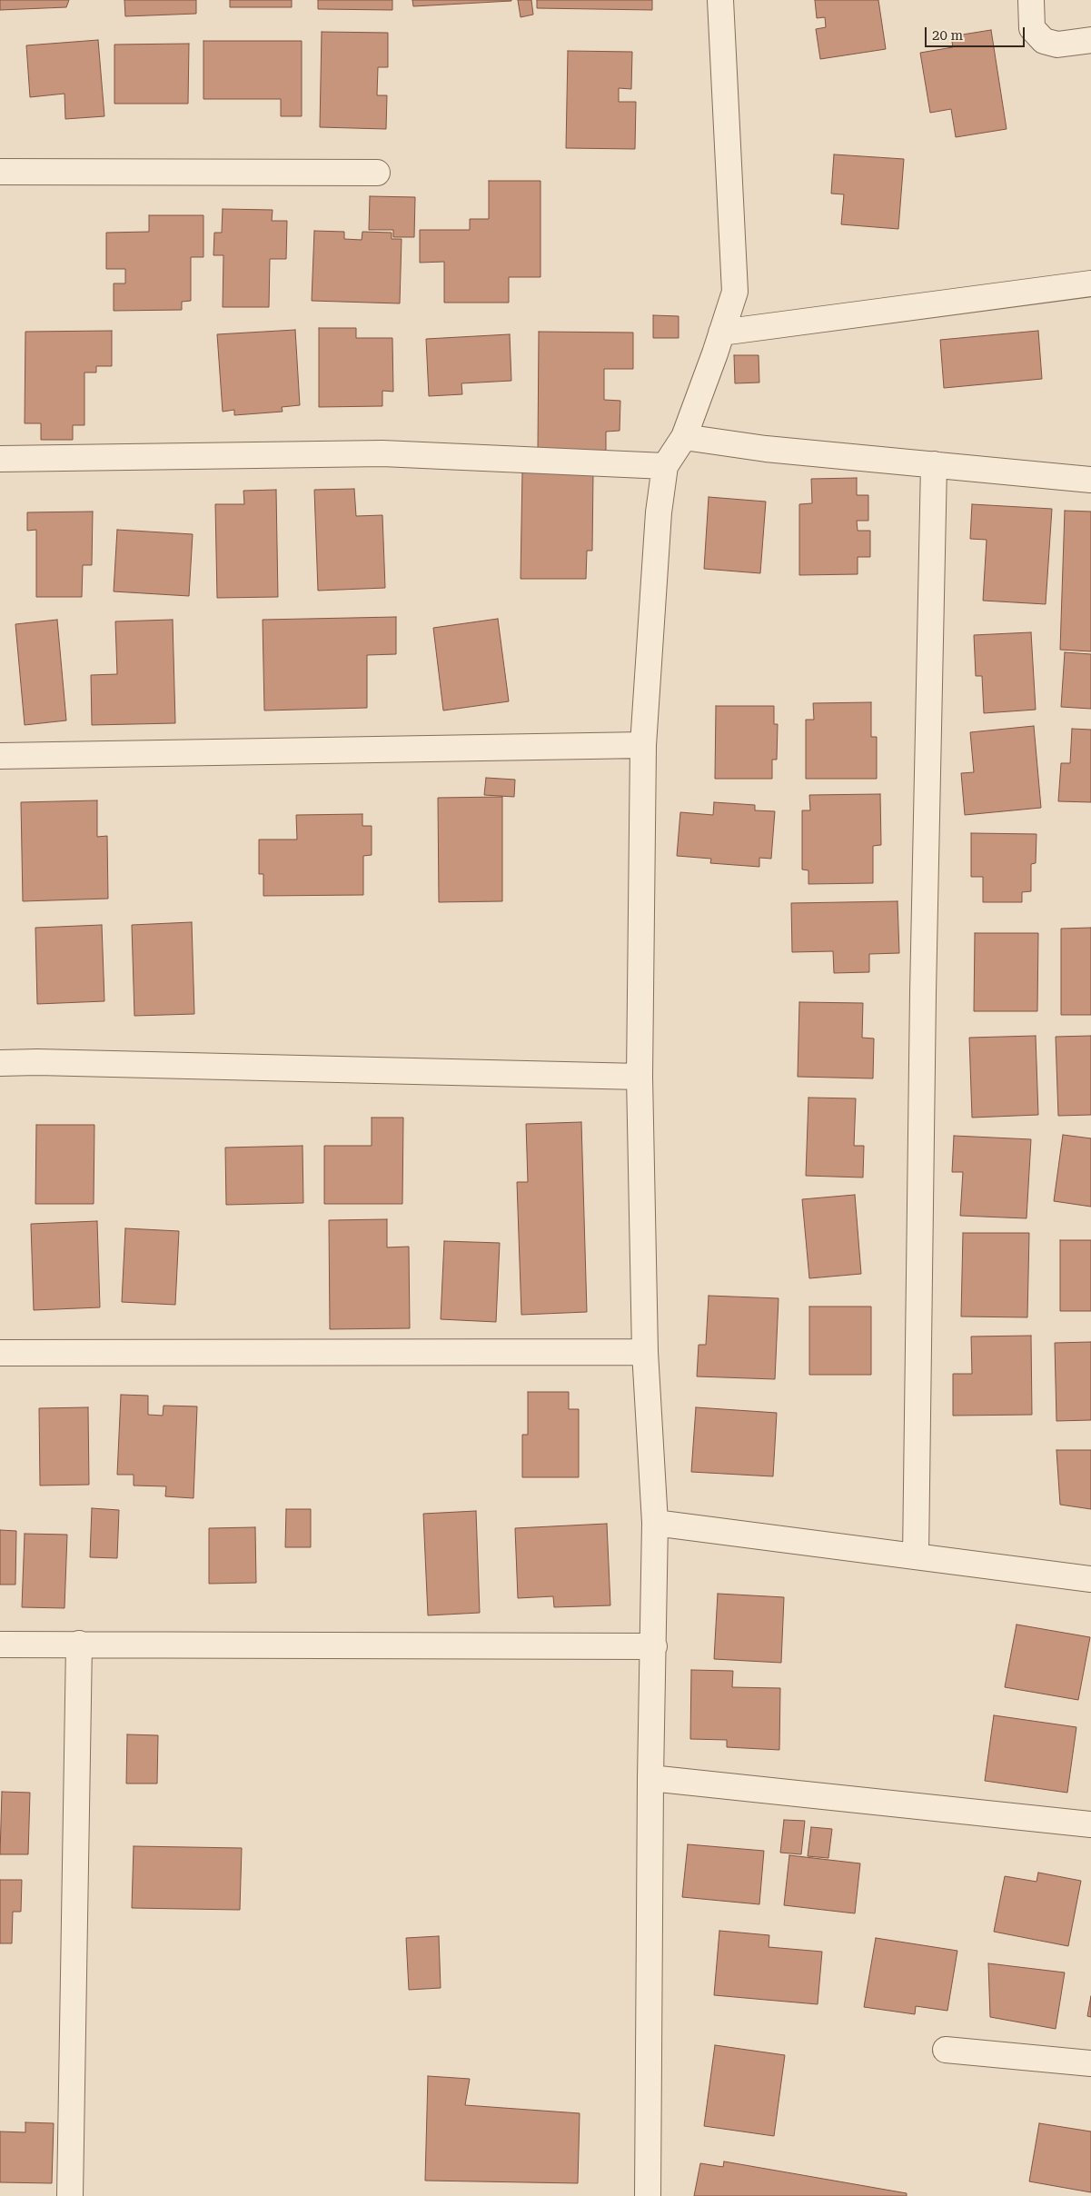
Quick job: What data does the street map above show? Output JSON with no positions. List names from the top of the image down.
{
  "scale_bar": "20 m"
}
